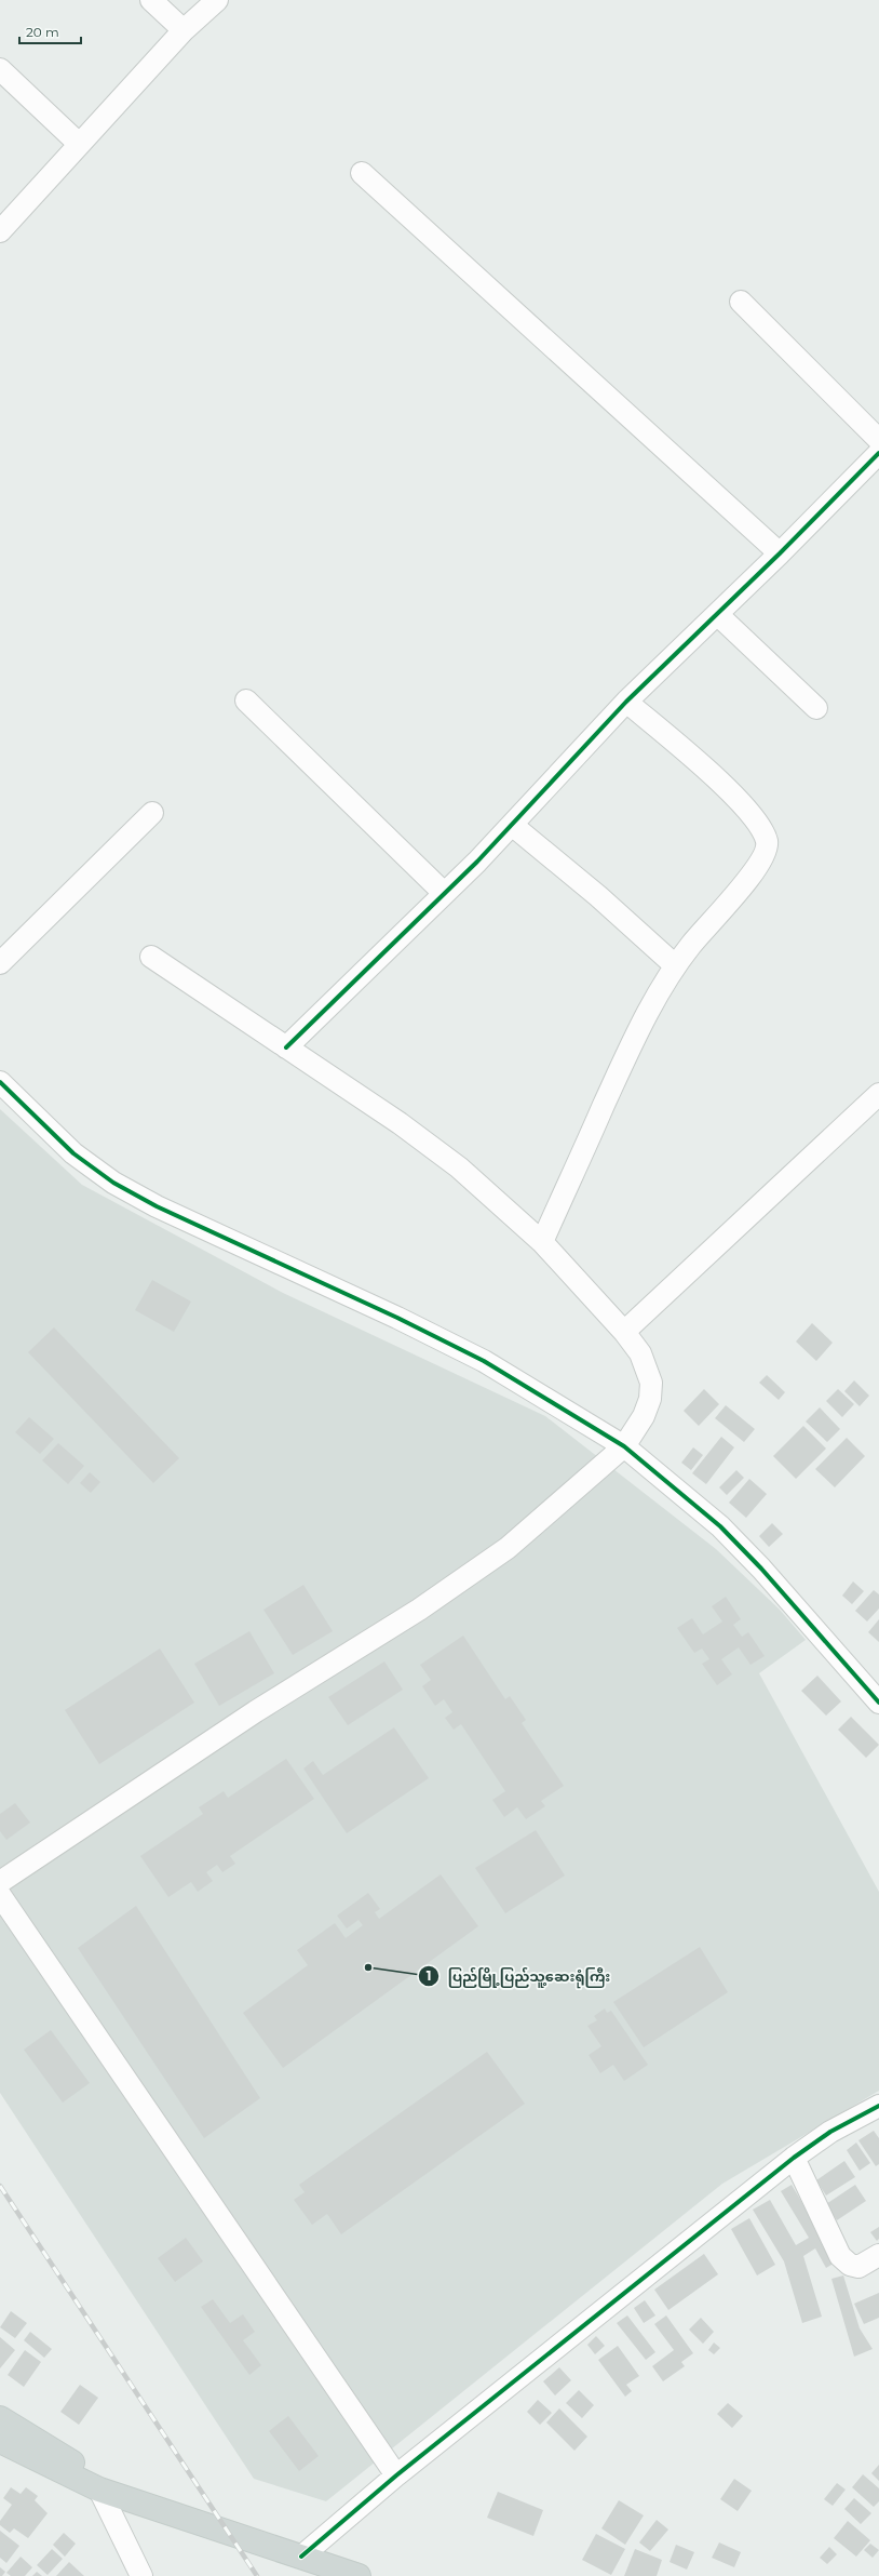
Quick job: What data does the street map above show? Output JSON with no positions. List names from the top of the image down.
{
  "places": ["ပြည်မြို့ပြည်သူ့ဆေးရုံကြီး"],
  "scale_bar": "20 m"
}
